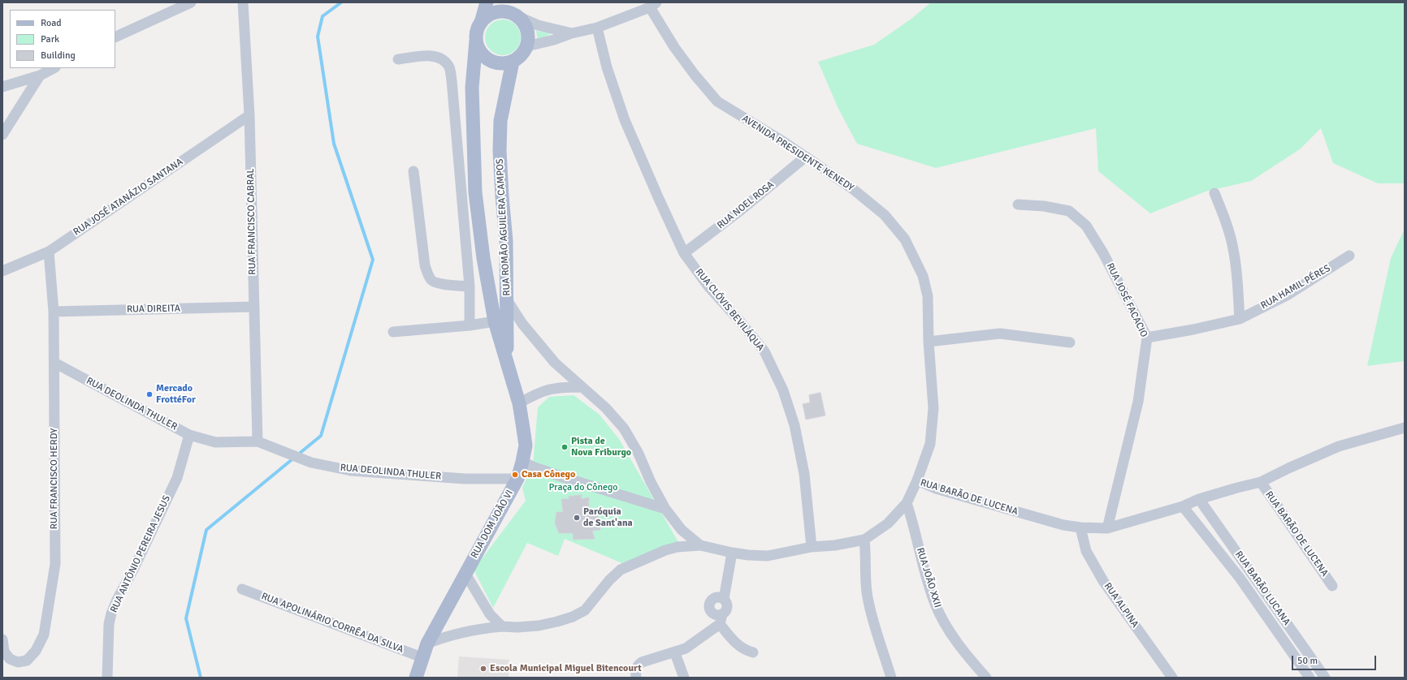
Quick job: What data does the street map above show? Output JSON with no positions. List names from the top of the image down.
{
  "streets": {
    "main road": ["RUA ROMÃO AGUILERA CAMPOS", "RUA DOM JOÃO VI"],
    "street": [
      "AVENIDA PRESIDENTE KENEDY",
      "RUA JOSÉ ATANÁZIO SANTANA",
      "RUA NOEL ROSA",
      "RUA FRANCISCO CABRAL",
      "RUA HAMIL PÉRES",
      "RUA JOSÉ FACACIO",
      "RUA DIREITA",
      "RUA CLÓVIS BEVILÁQUA",
      "RUA DEOLINDA THULER",
      "RUA FRANCISCO HERDY",
      "RUA BARÃO DE LUCENA",
      "RUA ANTÔNIO PEREIRA JESUS",
      "RUA JOÃO XXII",
      "RUA BARÃO LUCANA",
      "RUA ALPINA",
      "RUA APOLINÁRIO CORRÊA DA SILVA"
    ]
  },
  "crossings": [
    ["AVENIDA PRESIDENTE KENEDY", "RUA NOEL ROSA"],
    ["AVENIDA PRESIDENTE KENEDY", "RUA BARÃO DE LUCENA"],
    ["RUA JOSÉ ATANÁZIO SANTANA", "RUA FRANCISCO CABRAL"],
    ["RUA JOSÉ ATANÁZIO SANTANA", "RUA FRANCISCO HERDY"],
    ["RUA NOEL ROSA", "RUA CLÓVIS BEVILÁQUA"],
    ["RUA FRANCISCO CABRAL", "RUA DIREITA"],
    ["RUA FRANCISCO CABRAL", "RUA DEOLINDA THULER"],
    ["RUA ROMÃO AGUILERA CAMPOS", "RUA DOM JOÃO VI"],
    ["RUA HAMIL PÉRES", "RUA JOSÉ FACACIO"],
    ["RUA JOSÉ FACACIO", "RUA BARÃO DE LUCENA"],
    ["RUA DIREITA", "RUA FRANCISCO HERDY"],
    ["RUA CLÓVIS BEVILÁQUA", "RUA BARÃO DE LUCENA"],
    ["RUA DEOLINDA THULER", "RUA FRANCISCO HERDY"],
    ["RUA DEOLINDA THULER", "RUA DOM JOÃO VI"],
    ["RUA DEOLINDA THULER", "RUA ANTÔNIO PEREIRA JESUS"],
    ["RUA BARÃO DE LUCENA", "RUA JOÃO XXII"],
    ["RUA BARÃO DE LUCENA", "RUA BARÃO LUCANA"],
    ["RUA BARÃO DE LUCENA", "RUA ALPINA"],
    ["RUA DOM JOÃO VI", "RUA APOLINÁRIO CORRÊA DA SILVA"]
  ],
  "parks": ["Praça do Cônego"],
  "places": [
    "Mercado FrottéFor",
    "Pista de Nova Friburgo",
    "Casa Cônego",
    "Paróquia de Sant'ana",
    "Escola Municipal Miguel Bitencourt"
  ],
  "legend": ["Road", "Park", "Building"],
  "scale_bar": "50 m"
}
